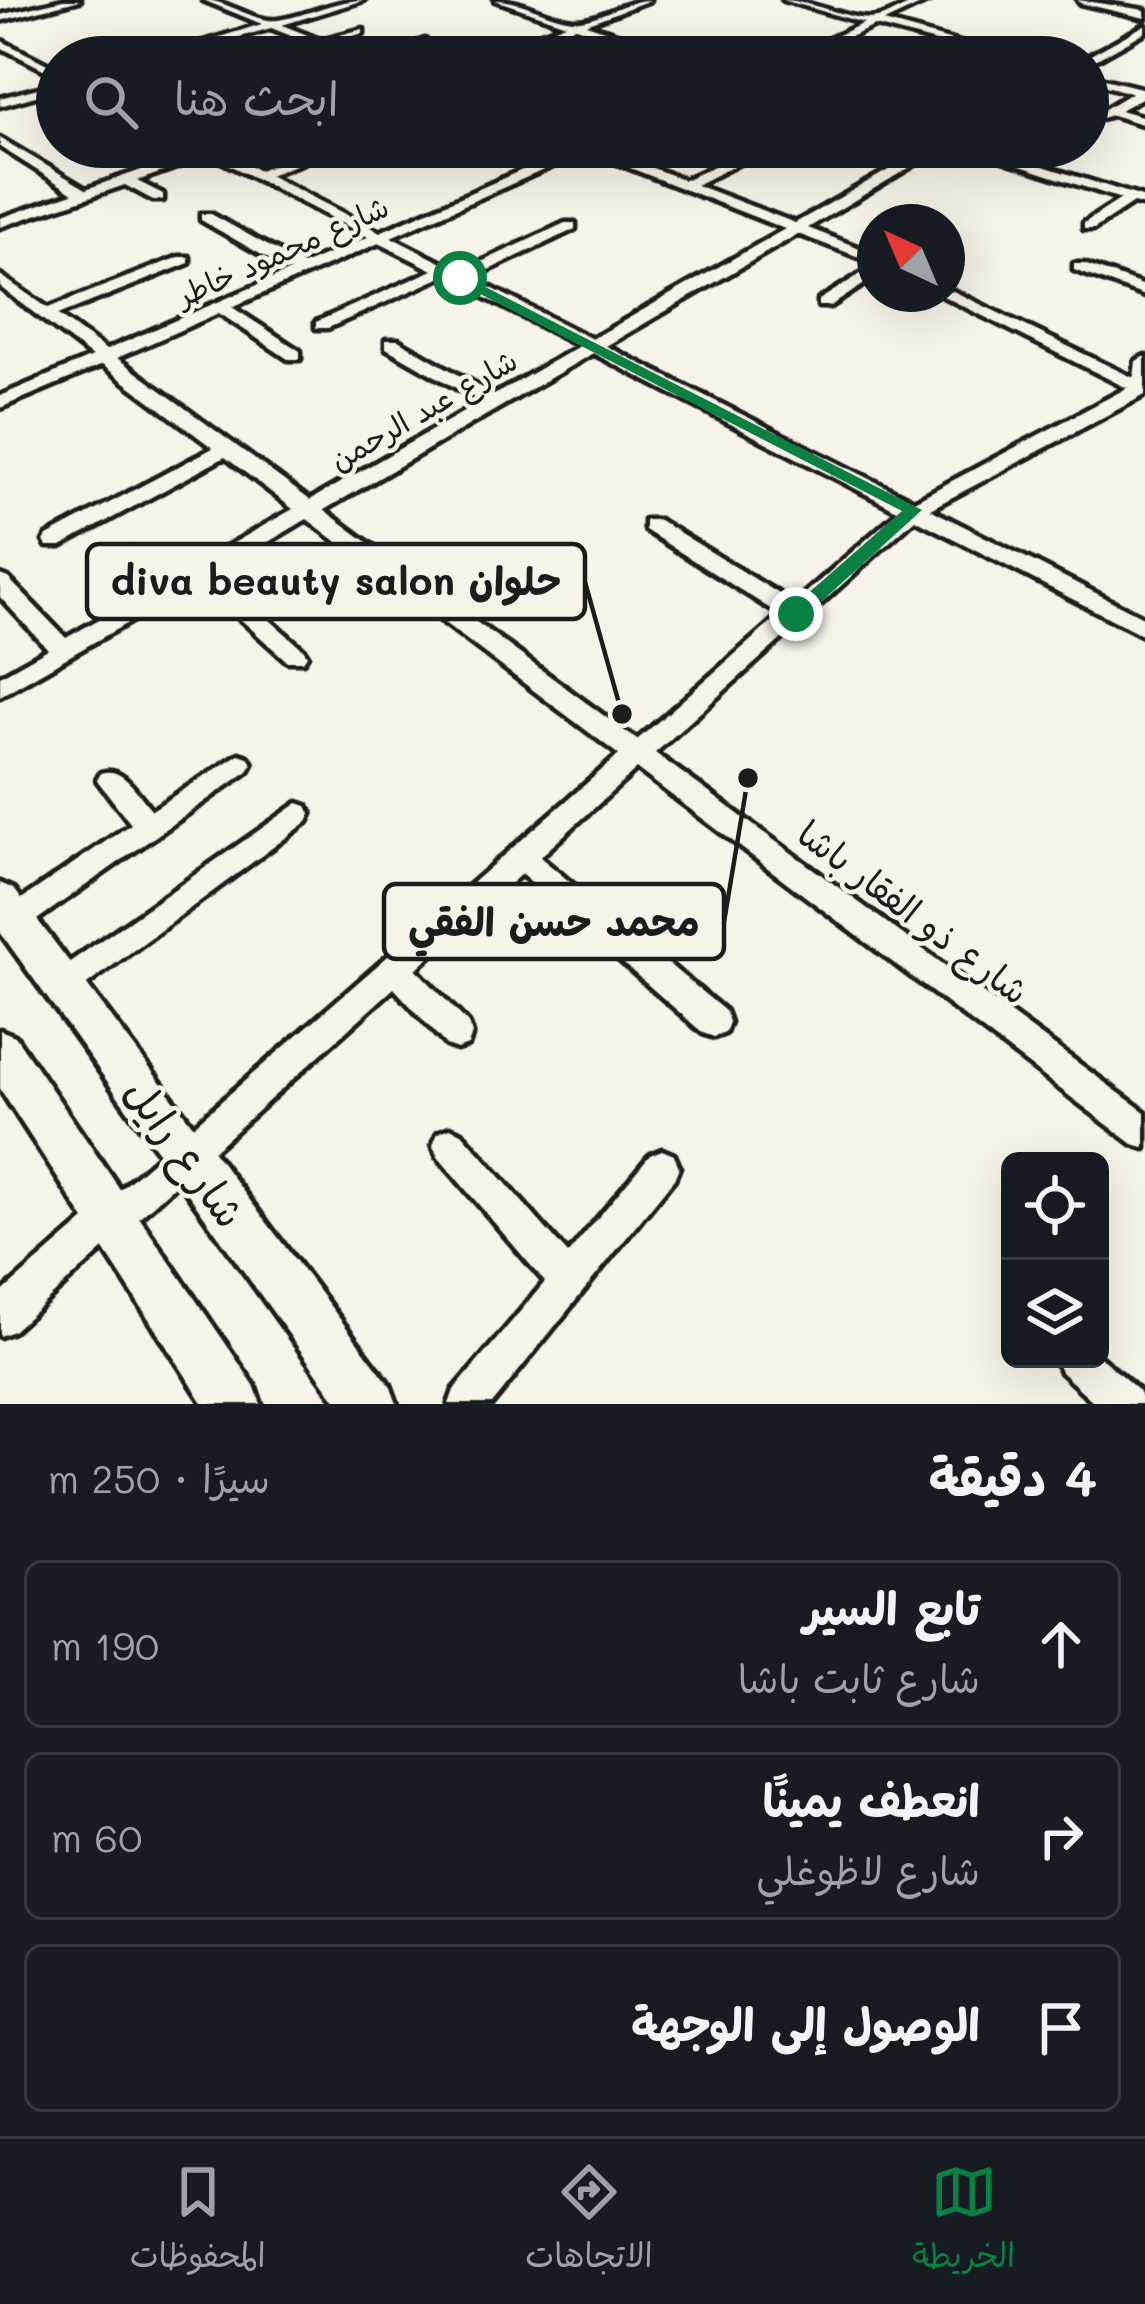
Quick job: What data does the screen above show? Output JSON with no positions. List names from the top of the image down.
{
  "streets": {
    "street": [
      "شارع محمود خاطر",
      "شارع عبد الرحمن",
      "شارع ذو الفقار باشا",
      "شارع رايل"
    ]
  },
  "crossings": [
    ["شارع محمود خاطر", "شارع ذو الفقار باشا"],
    ["شارع عبد الرحمن", "شارع ذو الفقار باشا"]
  ],
  "places": ["diva beauty salon حلوان", "محمد حسن الفقي"],
  "north": "top left",
  "page": {
    "search": "ابحث هنا",
    "heading": ["4 دقيقة", "سيرًا · 250 m"],
    "list": [
      ["تابع السير", "شارع ثابت باشا", "190 m"],
      ["انعطف يمينًا", "شارع لاظوغلي", "60 m"],
      "الوصول إلى الوجهة"
    ],
    "nav": ["الخريطة", "الاتجاهات", "المحفوظات"]
  }
}
